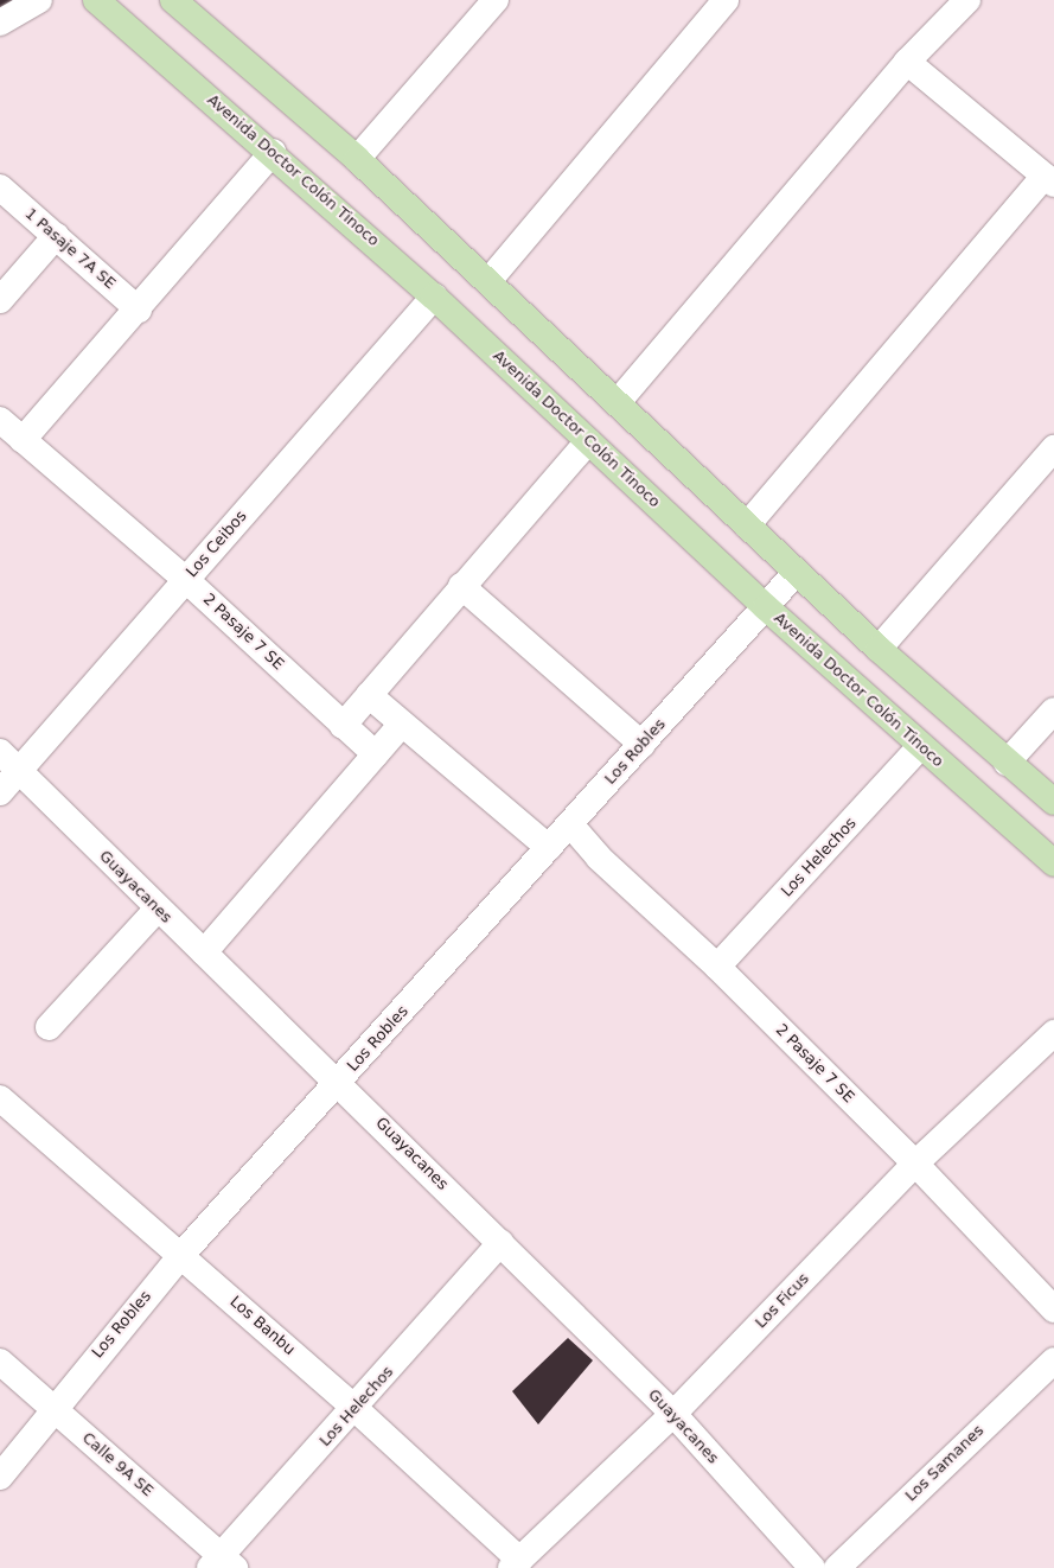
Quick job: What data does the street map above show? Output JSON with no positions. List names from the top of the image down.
{
  "streets": {
    "main road": ["Avenida Doctor Colón Tinoco"],
    "street": [
      "1 Pasaje 7A SE",
      "Los Ceibos",
      "2 Pasaje 7 SE",
      "Los Robles",
      "Los Helechos",
      "Guayacanes",
      "Los Ficus",
      "Los Banbu",
      "Los Samanes",
      "Calle 9A SE"
    ]
  },
  "crossings": [
    ["Avenida Doctor Colón Tinoco", "Los Ceibos"],
    ["Avenida Doctor Colón Tinoco", "Los Robles"],
    ["Avenida Doctor Colón Tinoco", "Los Helechos"],
    ["Los Ceibos", "2 Pasaje 7 SE"],
    ["Los Ceibos", "Guayacanes"],
    ["2 Pasaje 7 SE", "Los Robles"],
    ["2 Pasaje 7 SE", "Los Helechos"],
    ["2 Pasaje 7 SE", "Los Ficus"],
    ["Los Robles", "Guayacanes"],
    ["Los Robles", "Los Banbu"],
    ["Los Robles", "Calle 9A SE"],
    ["Los Helechos", "Guayacanes"],
    ["Los Helechos", "Los Banbu"],
    ["Los Helechos", "Calle 9A SE"],
    ["Guayacanes", "Los Ficus"],
    ["Los Ficus", "Los Banbu"]
  ]
}
